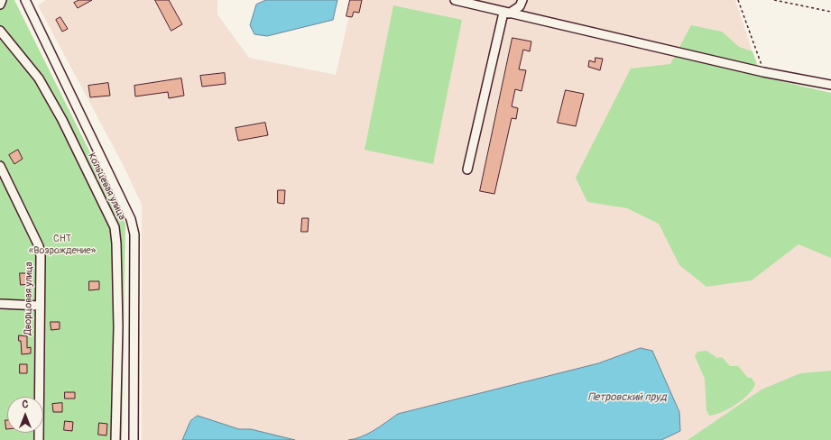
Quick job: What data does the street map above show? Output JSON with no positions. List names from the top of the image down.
{
  "streets": {
    "street": ["Кольцевая улица", "Дворцовая улица"]
  },
  "water": ["Петровский пруд"],
  "parks": ["СНТ «Возрождение»"],
  "north": "top"
}
